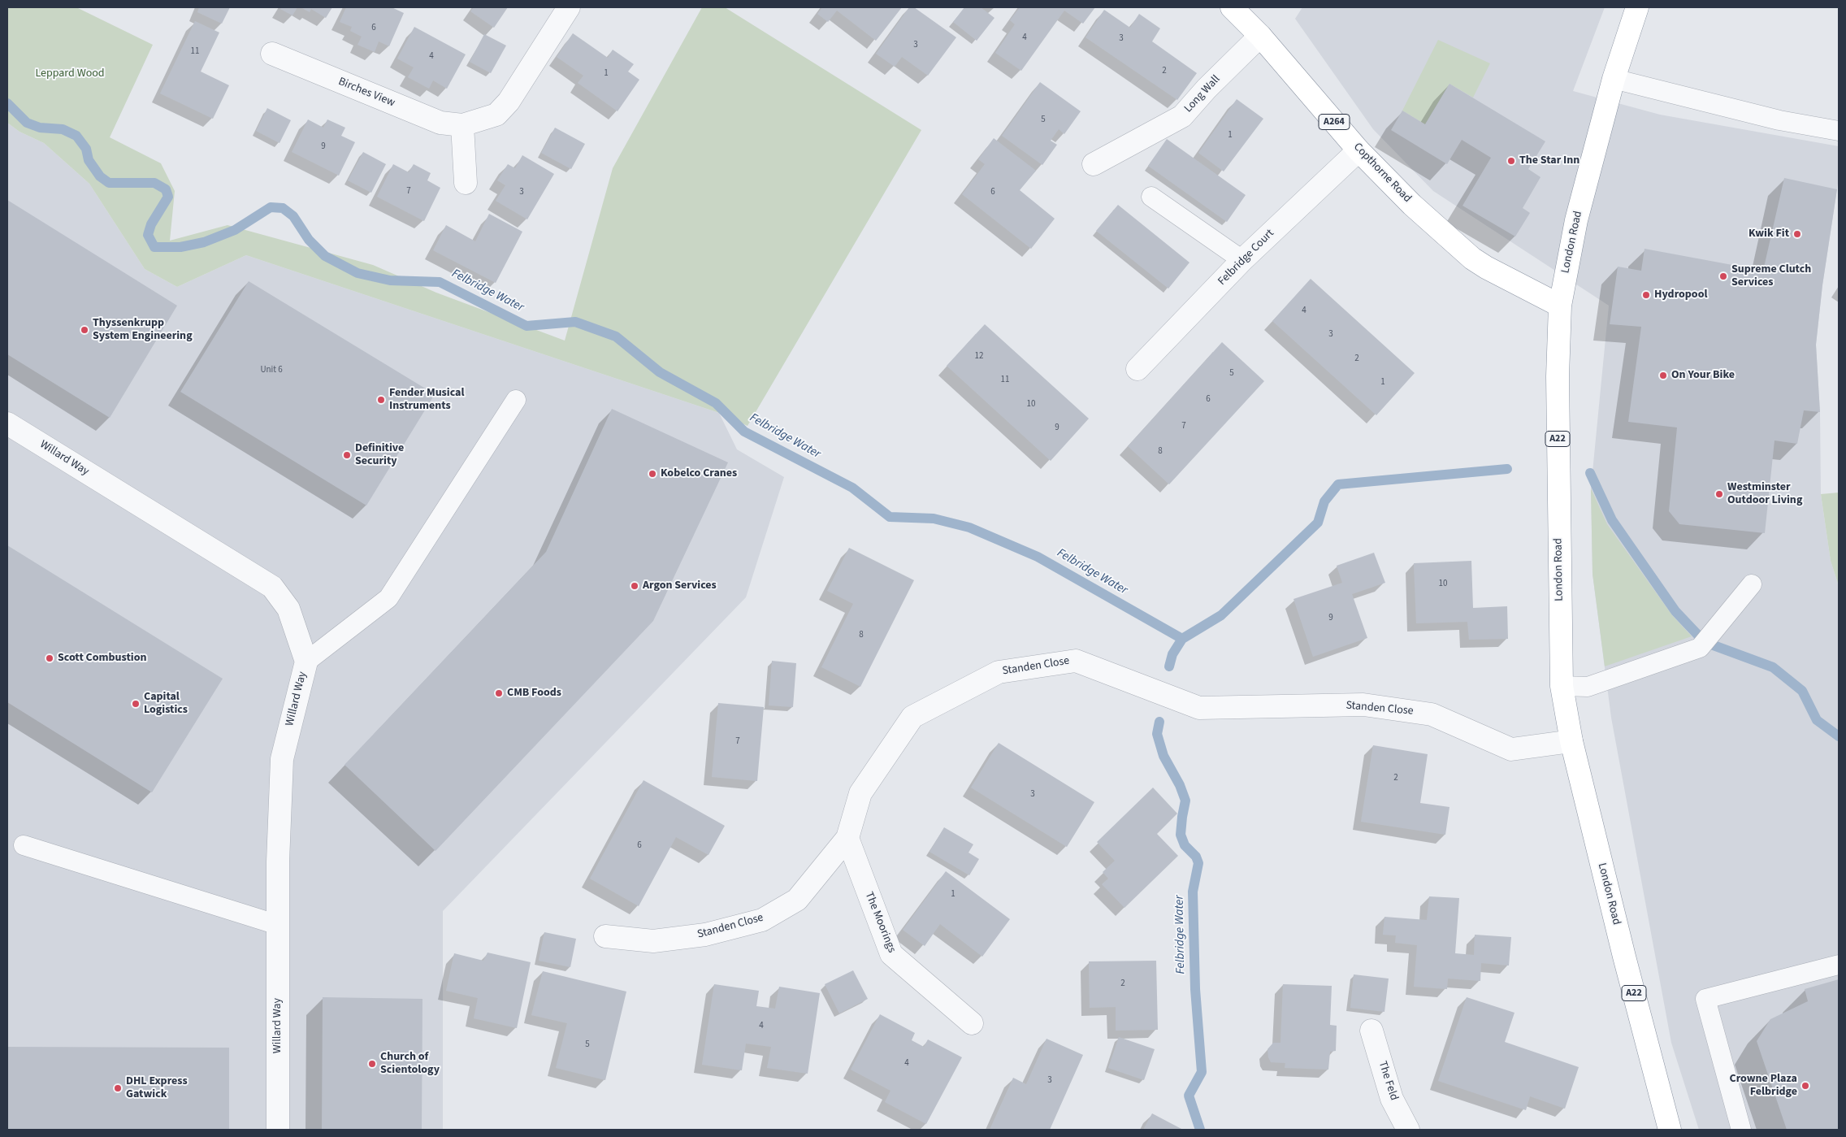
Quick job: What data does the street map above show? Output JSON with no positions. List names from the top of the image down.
{
  "streets": {
    "highway": [
      "A264",
      "Copthorne Road",
      "London Road",
      "A22"
    ],
    "street": [
      "Birches View",
      "Long Wall",
      "Felbridge Court",
      "Willard Way",
      "Standen Close",
      "The Moorings",
      "The Feld"
    ]
  },
  "crossings": [
    ["Long Wall", "Copthorne Road"],
    ["Copthorne Road", "London Road"],
    ["Copthorne Road", "Felbridge Court"],
    ["London Road", "Standen Close"],
    ["Standen Close", "The Moorings"]
  ],
  "water": ["Felbridge Water"],
  "parks": ["Leppard Wood"],
  "places": [
    "The Star Inn",
    "Kwik Fit",
    "Supreme Clutch Services",
    "Hydropool",
    "Thyssenkrupp System Engineering",
    "On Your Bike",
    "Fender Musical Instruments",
    "Definitive Security",
    "Kobelco Cranes",
    "Westminster Outdoor Living",
    "Argon Services",
    "Scott Combustion",
    "CMB Foods",
    "Capital Logistics",
    "Church of Scientology",
    "Crowne Plaza Felbridge",
    "DHL Express Gatwick"
  ],
  "house_numbers": [
    "6",
    "4",
    "3",
    "3",
    "11",
    "4",
    "2",
    "1",
    "5",
    "1",
    "9",
    "7",
    "3",
    "6",
    "4",
    "3",
    "12",
    "2",
    "Unit 6",
    "5",
    "11",
    "1",
    "6",
    "10",
    "7",
    "9",
    "8",
    "10",
    "9",
    "8",
    "7",
    "2",
    "3",
    "6",
    "1",
    "2",
    "4",
    "5",
    "4",
    "3"
  ]
}
